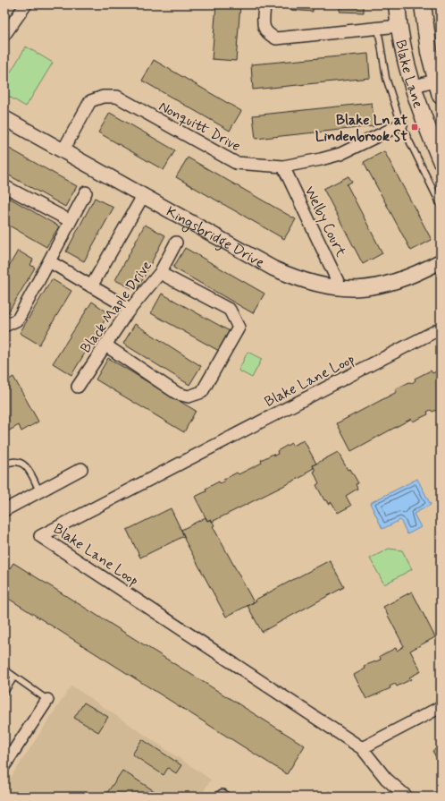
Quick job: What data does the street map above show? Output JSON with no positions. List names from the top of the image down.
{
  "streets": {
    "main road": ["Blake Lane"],
    "street": [
      "Nonquitt Drive",
      "Welby Court",
      "Kingsbridge Drive",
      "Black Maple Drive",
      "Blake Lane Loop"
    ]
  },
  "crossings": [
    ["Nonquitt Drive", "Welby Court"],
    ["Nonquitt Drive", "Kingsbridge Drive"],
    ["Welby Court", "Kingsbridge Drive"]
  ],
  "places": {
    "transit": ["Blake Ln at Lindenbrook St"]
  }
}
